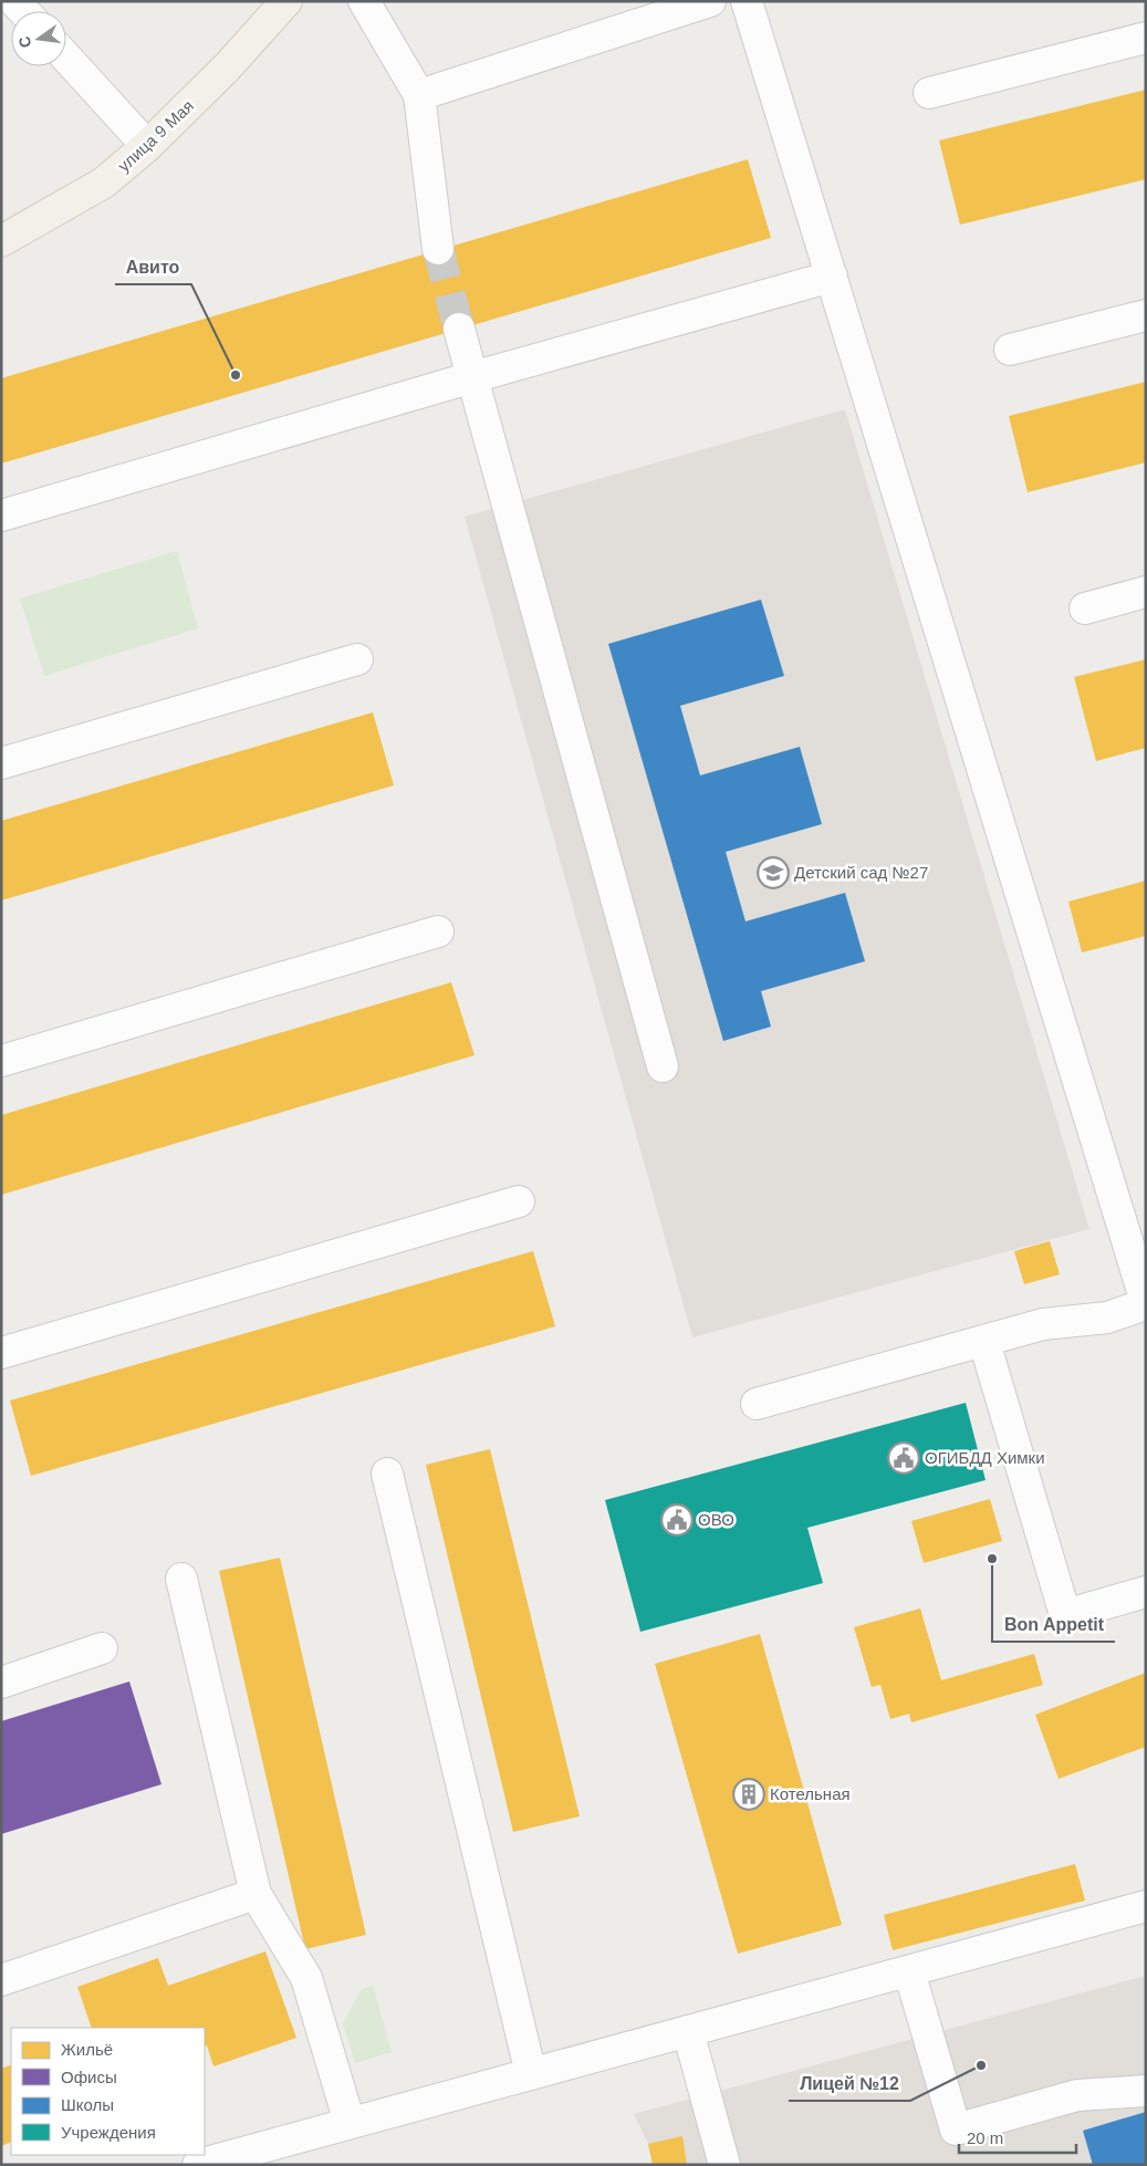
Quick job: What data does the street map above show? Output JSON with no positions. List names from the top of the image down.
{
  "streets": {
    "main road": ["улица 9 Мая"]
  },
  "places": {
    "other": ["Авито", "Bon Appetit", "Лицей №12"],
    "school or university": ["Детский сад №27"],
    "public building": ["ОГИБДД Химки", "ОВО"],
    "building": ["Котельная"]
  },
  "legend": [
    "Жильё",
    "Офисы",
    "Школы",
    "Учреждения"
  ],
  "scale_bar": "20 m",
  "north": "left"
}
